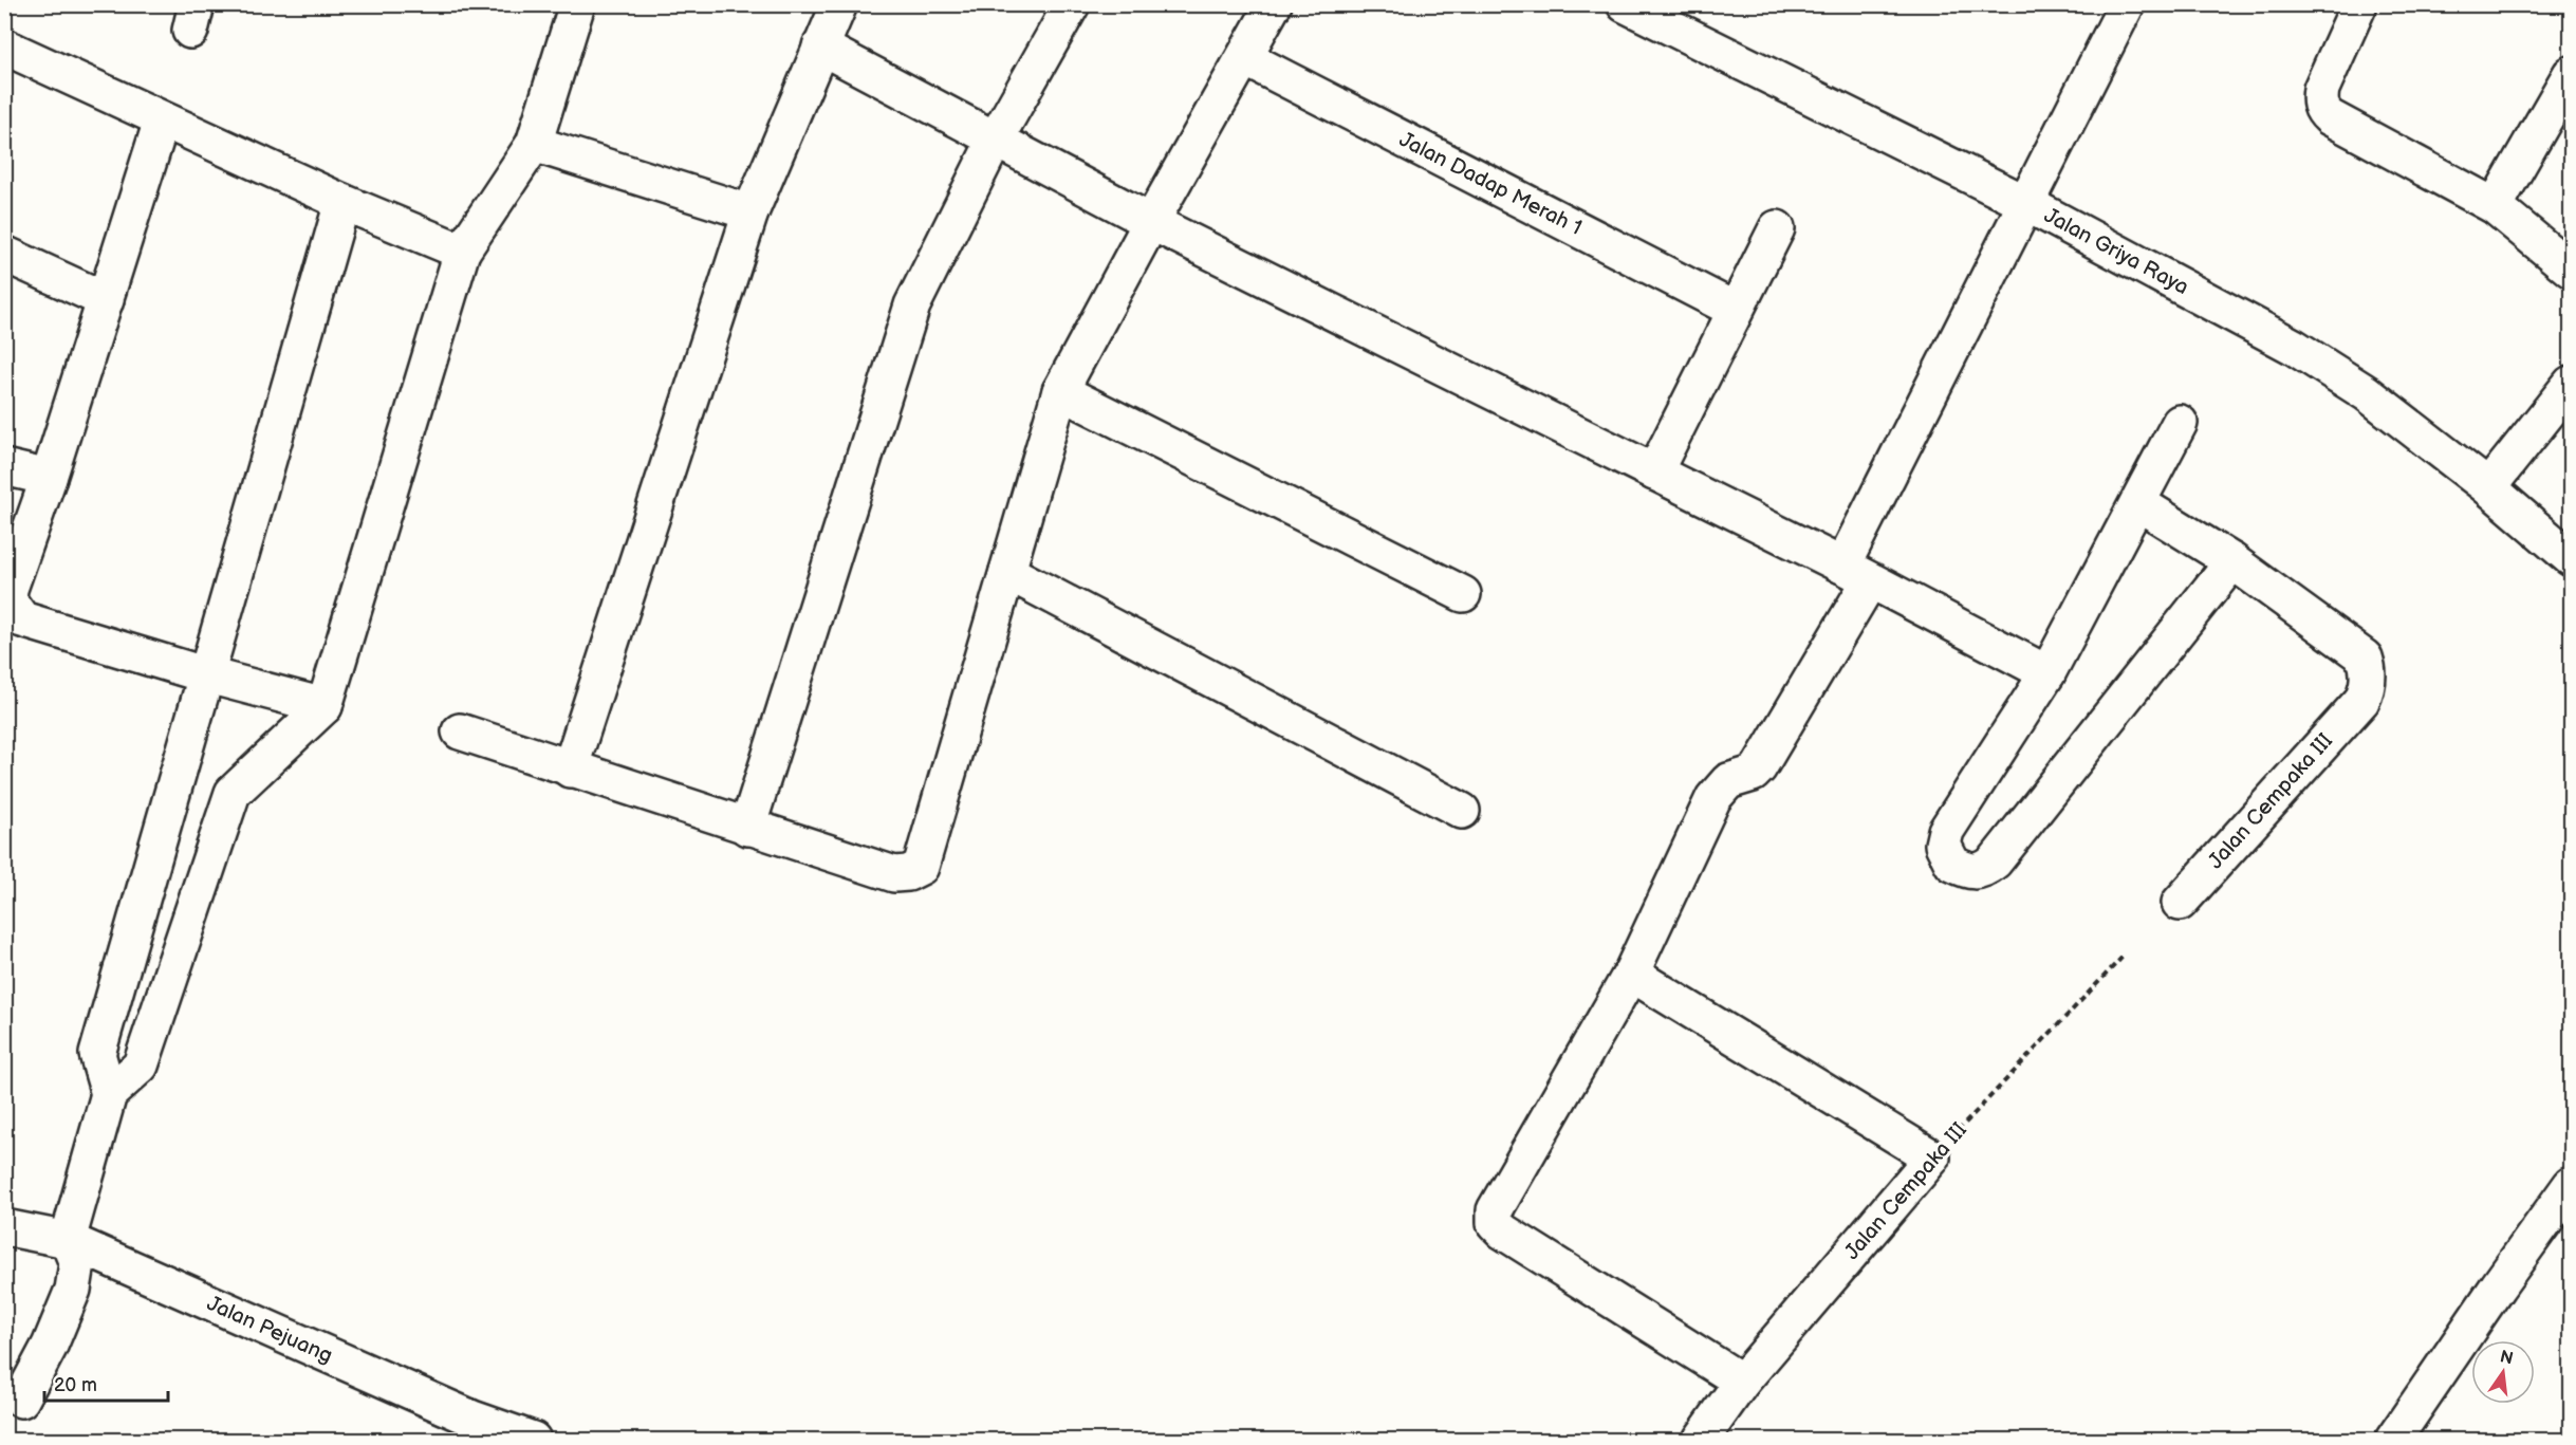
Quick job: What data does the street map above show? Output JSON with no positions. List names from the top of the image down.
{
  "streets": {
    "street": [
      "Jalan Dadap Merah 1",
      "Jalan Griya Raya",
      "Jalan Cempaka III",
      "Jalan Pejuang"
    ]
  },
  "scale_bar": "20 m",
  "north": "top"
}
